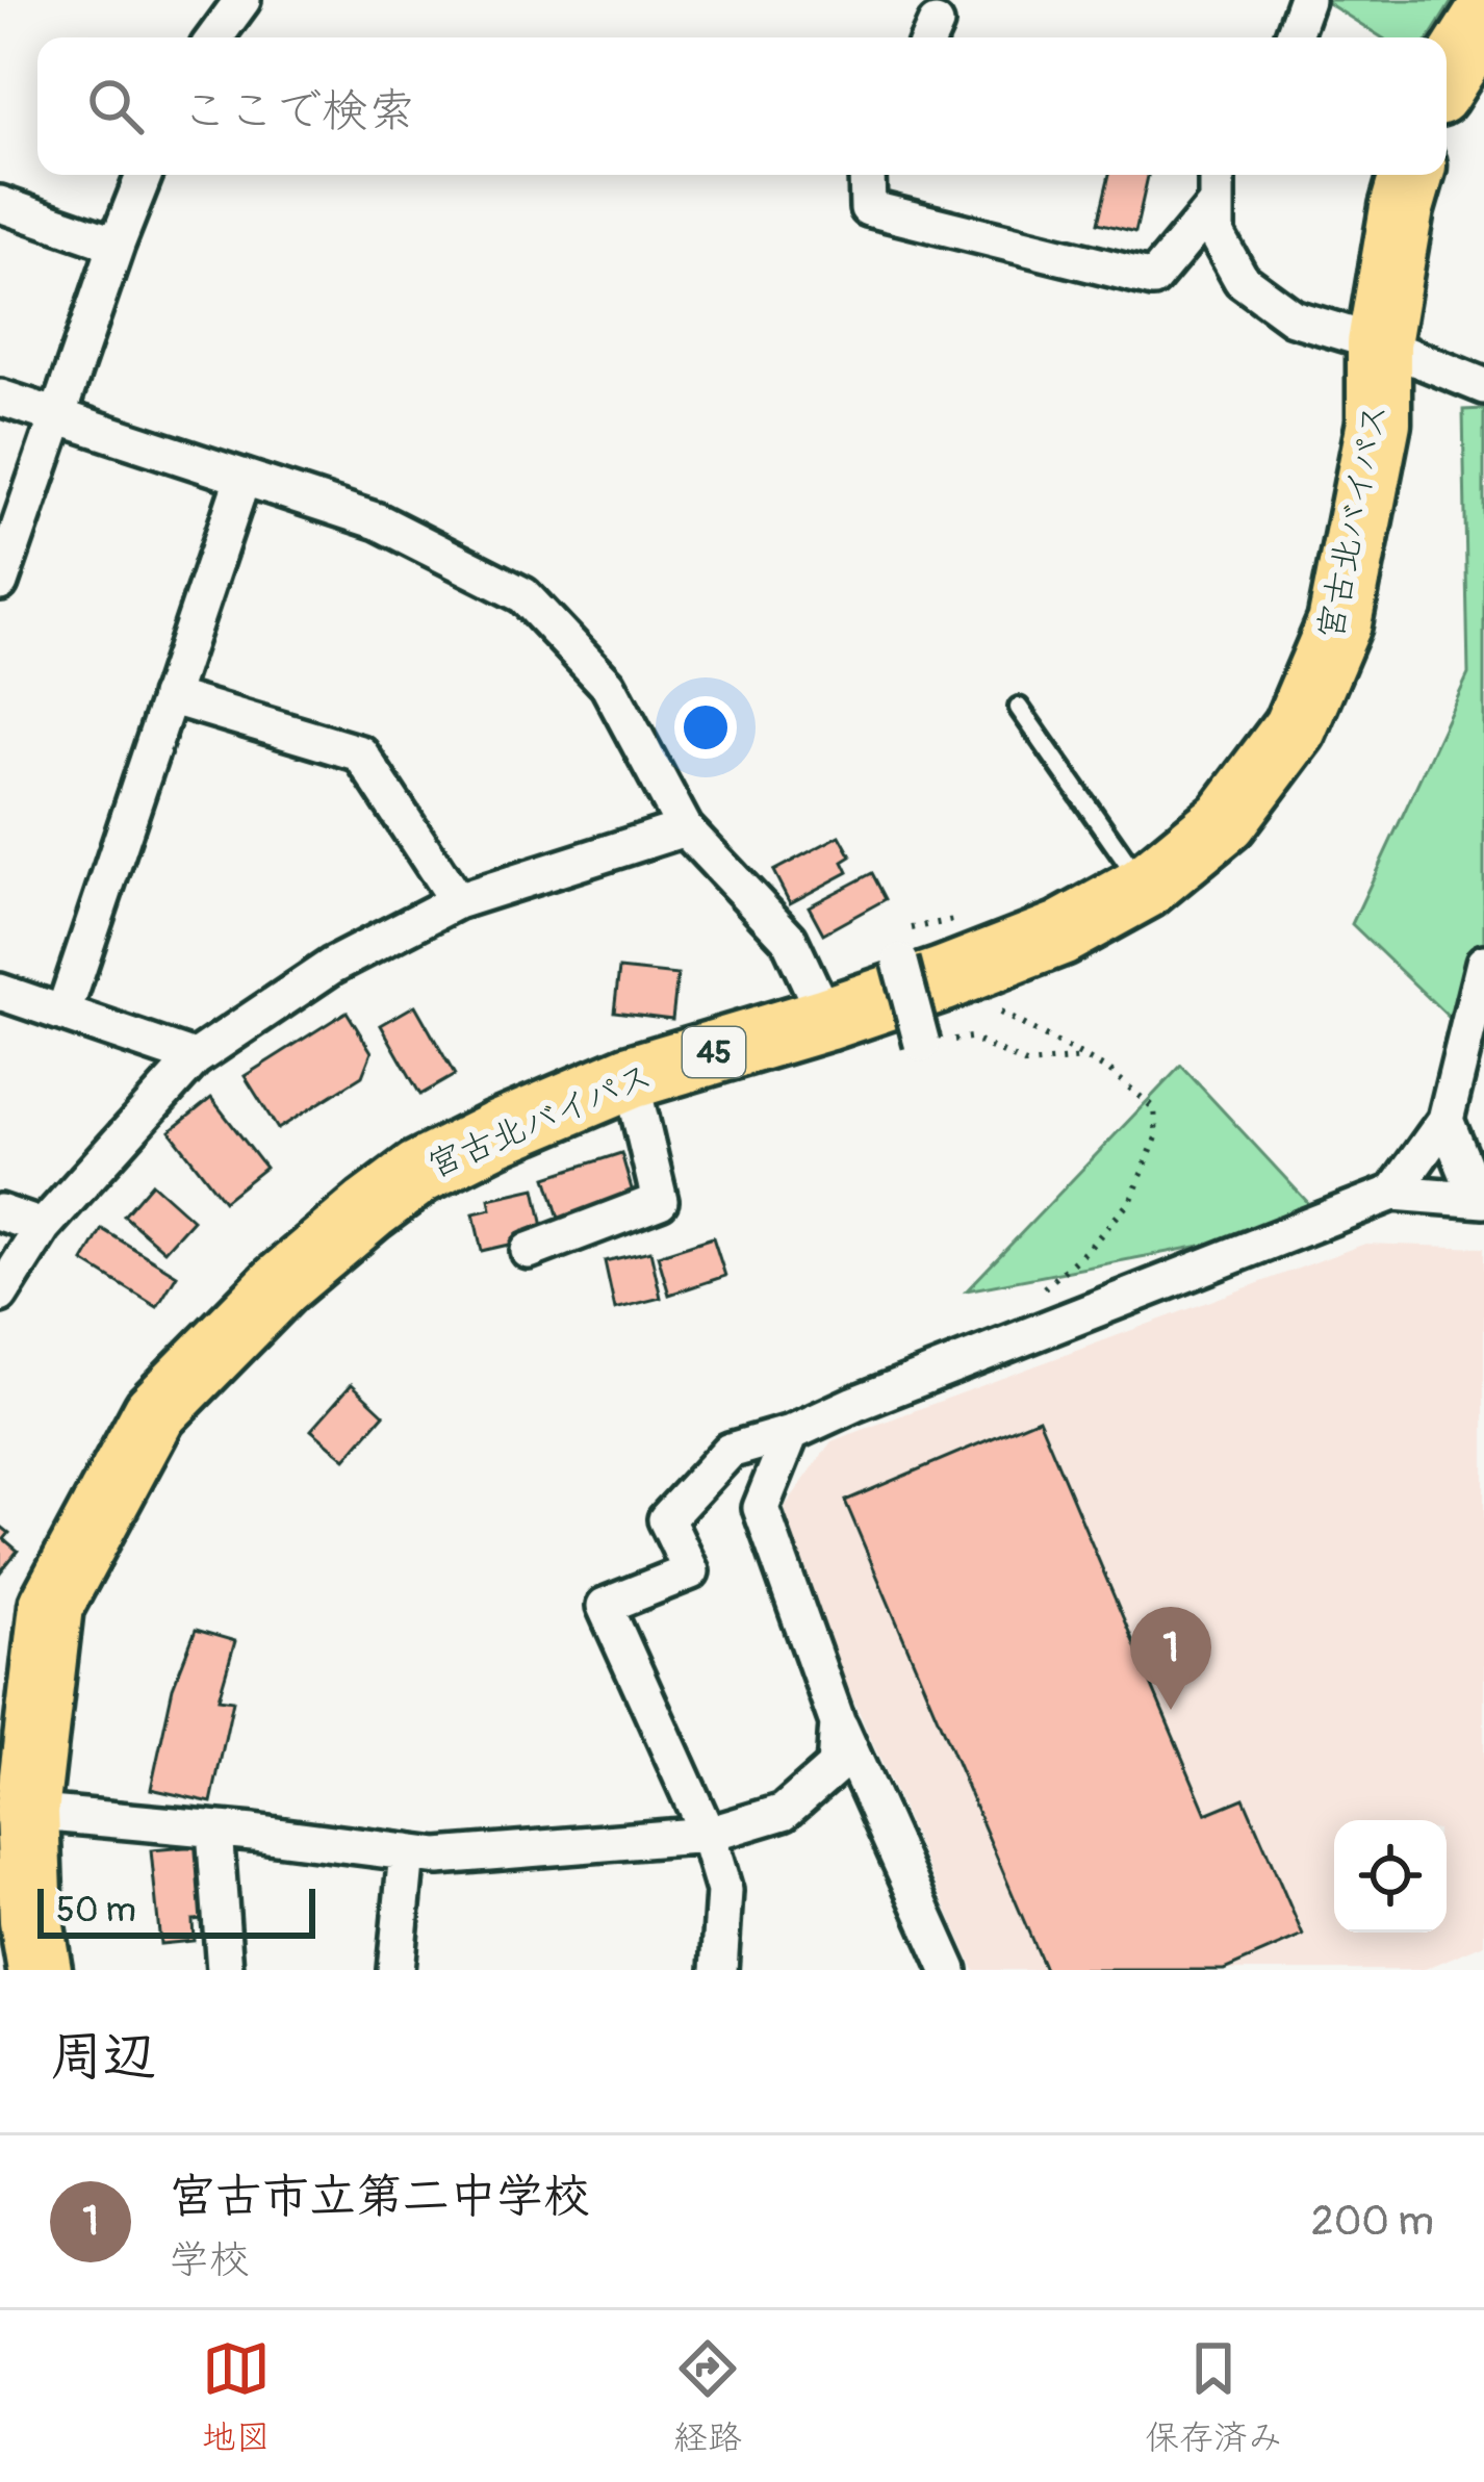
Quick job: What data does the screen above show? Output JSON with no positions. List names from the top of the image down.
{
  "streets": {
    "highway": ["宮古北バイパス", "45"]
  },
  "scale_bar": "50 m",
  "page": {
    "search": "ここで検索",
    "pins": "1",
    "scale": "50 m",
    "heading": "周辺",
    "list": [
      {
        "mark": "1",
        "name": "宮古市立第二中学校",
        "note": "学校",
        "value": "200 m"
      }
    ],
    "nav": ["地図", "経路", "保存済み"]
  }
}
